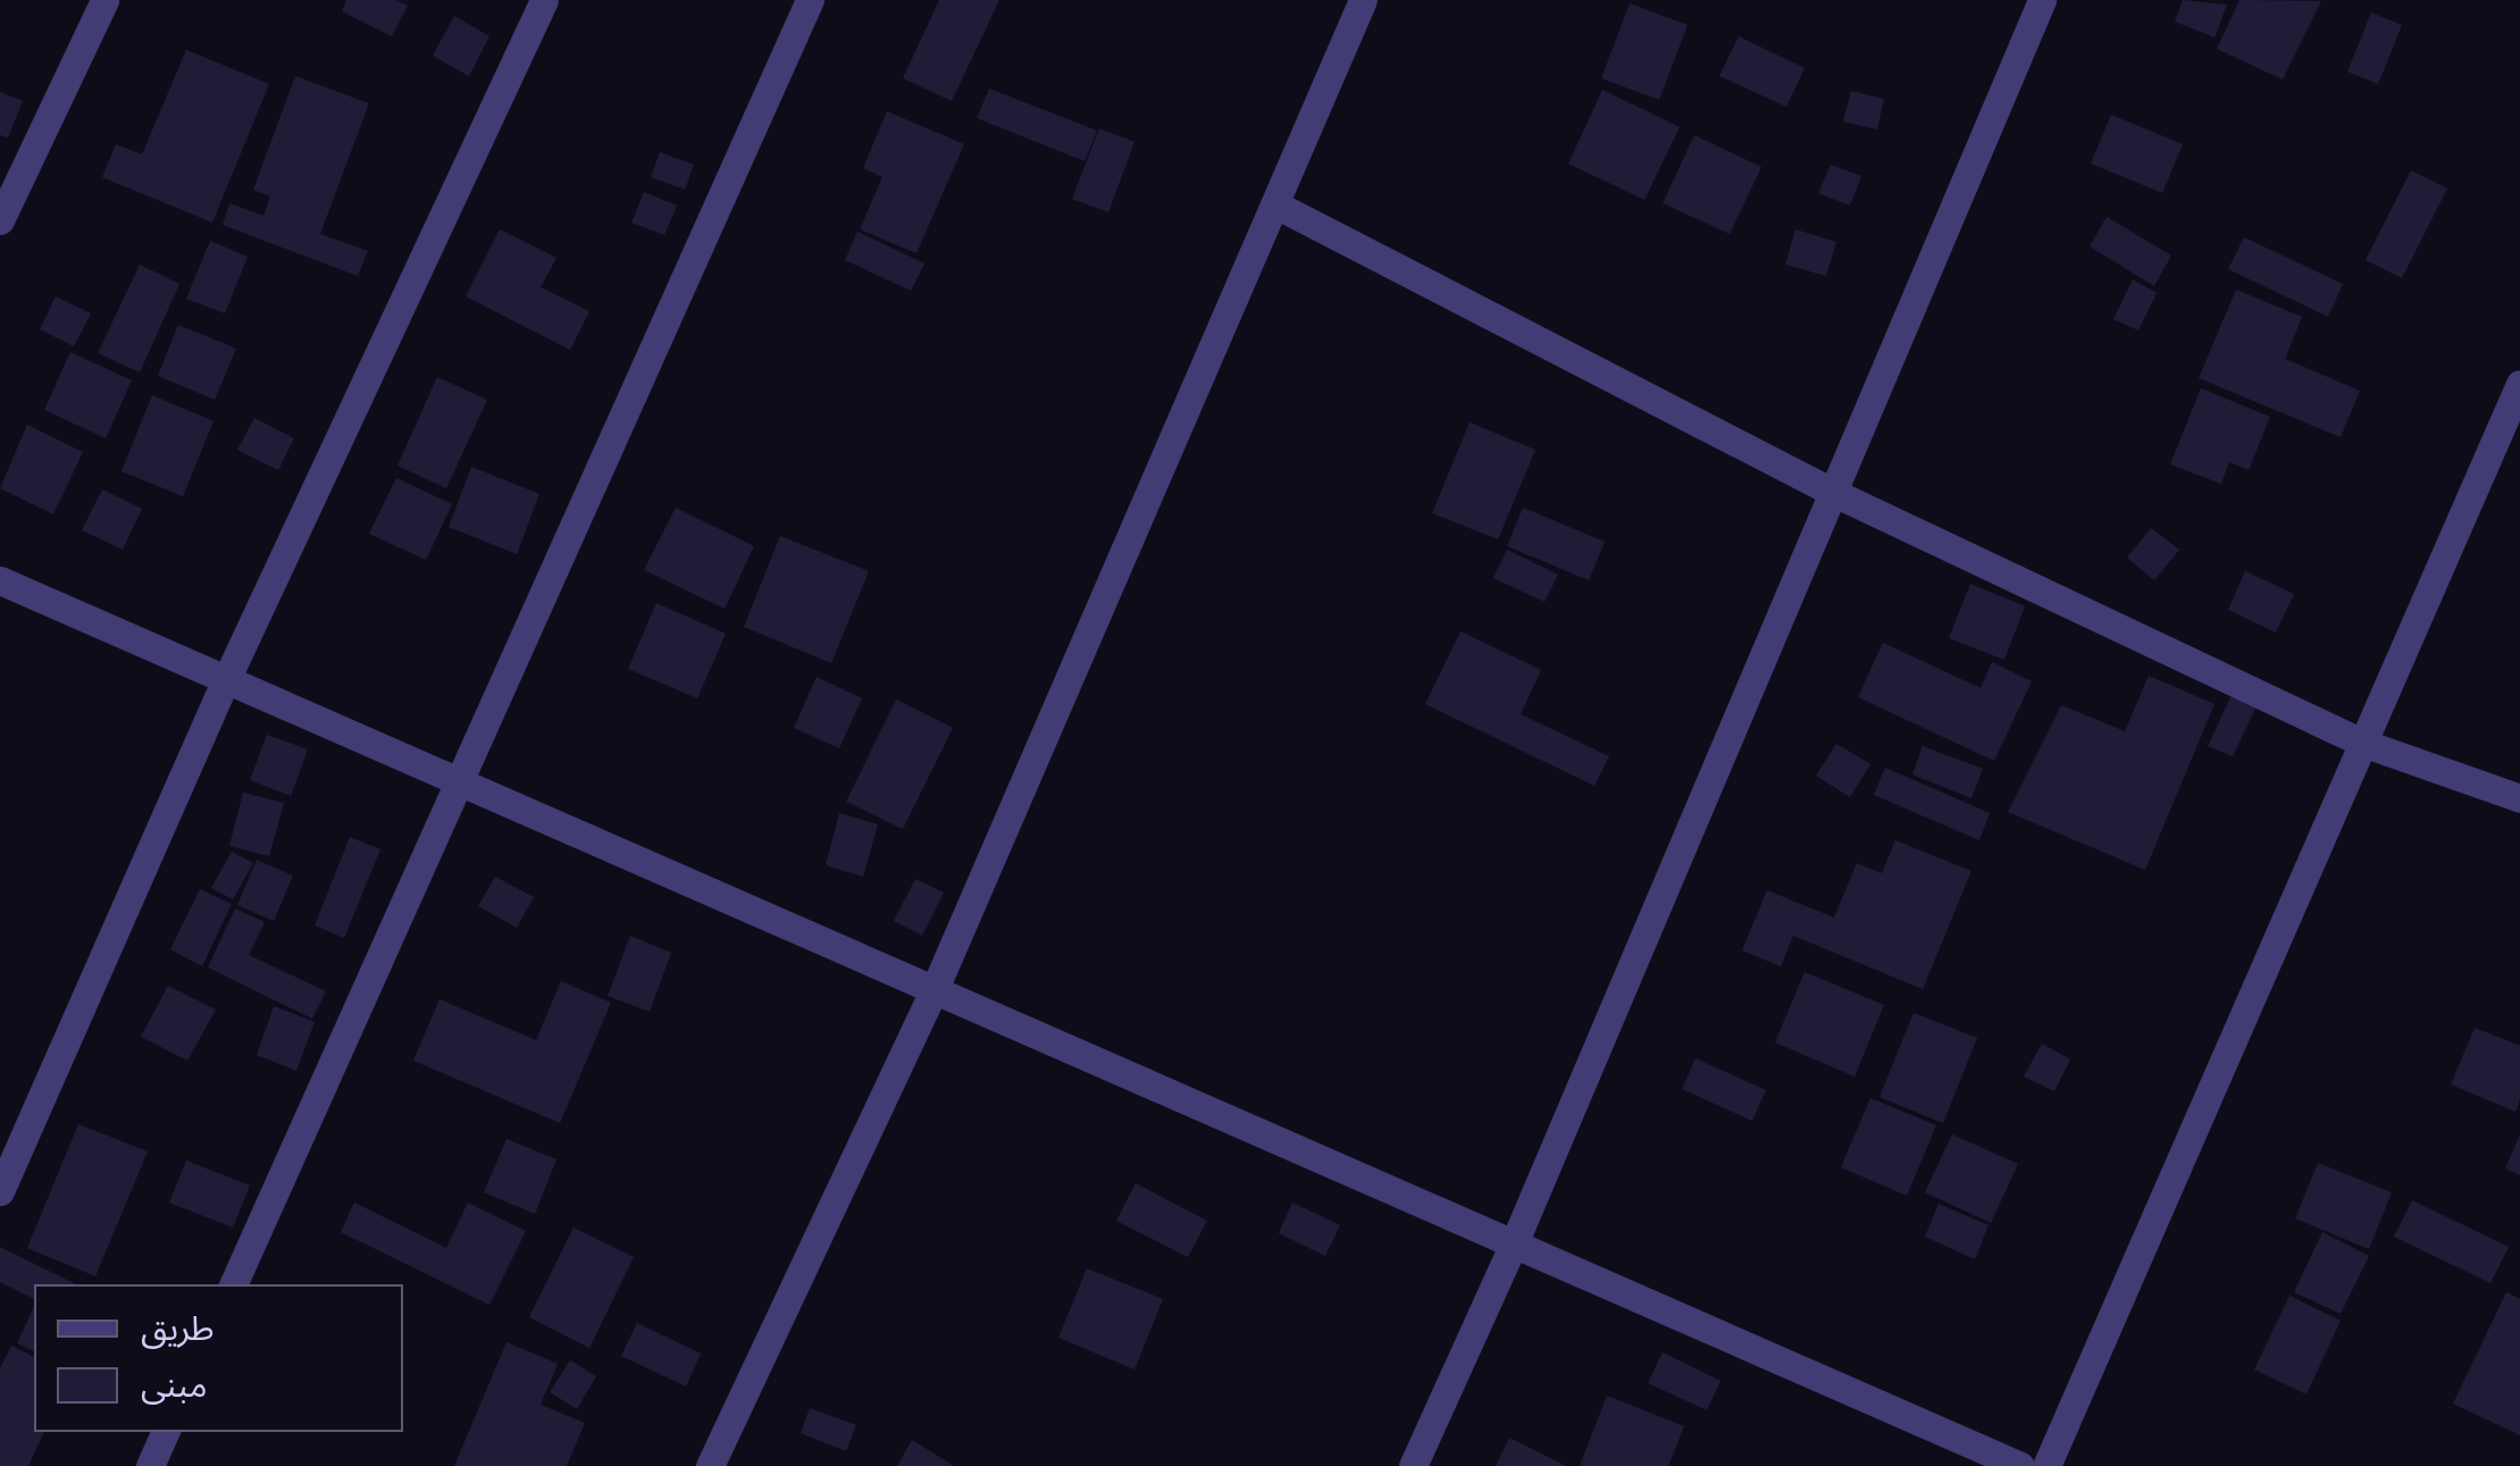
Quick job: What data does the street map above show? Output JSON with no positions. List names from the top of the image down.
{
  "legend": ["طريق", "مبنى"]
}
